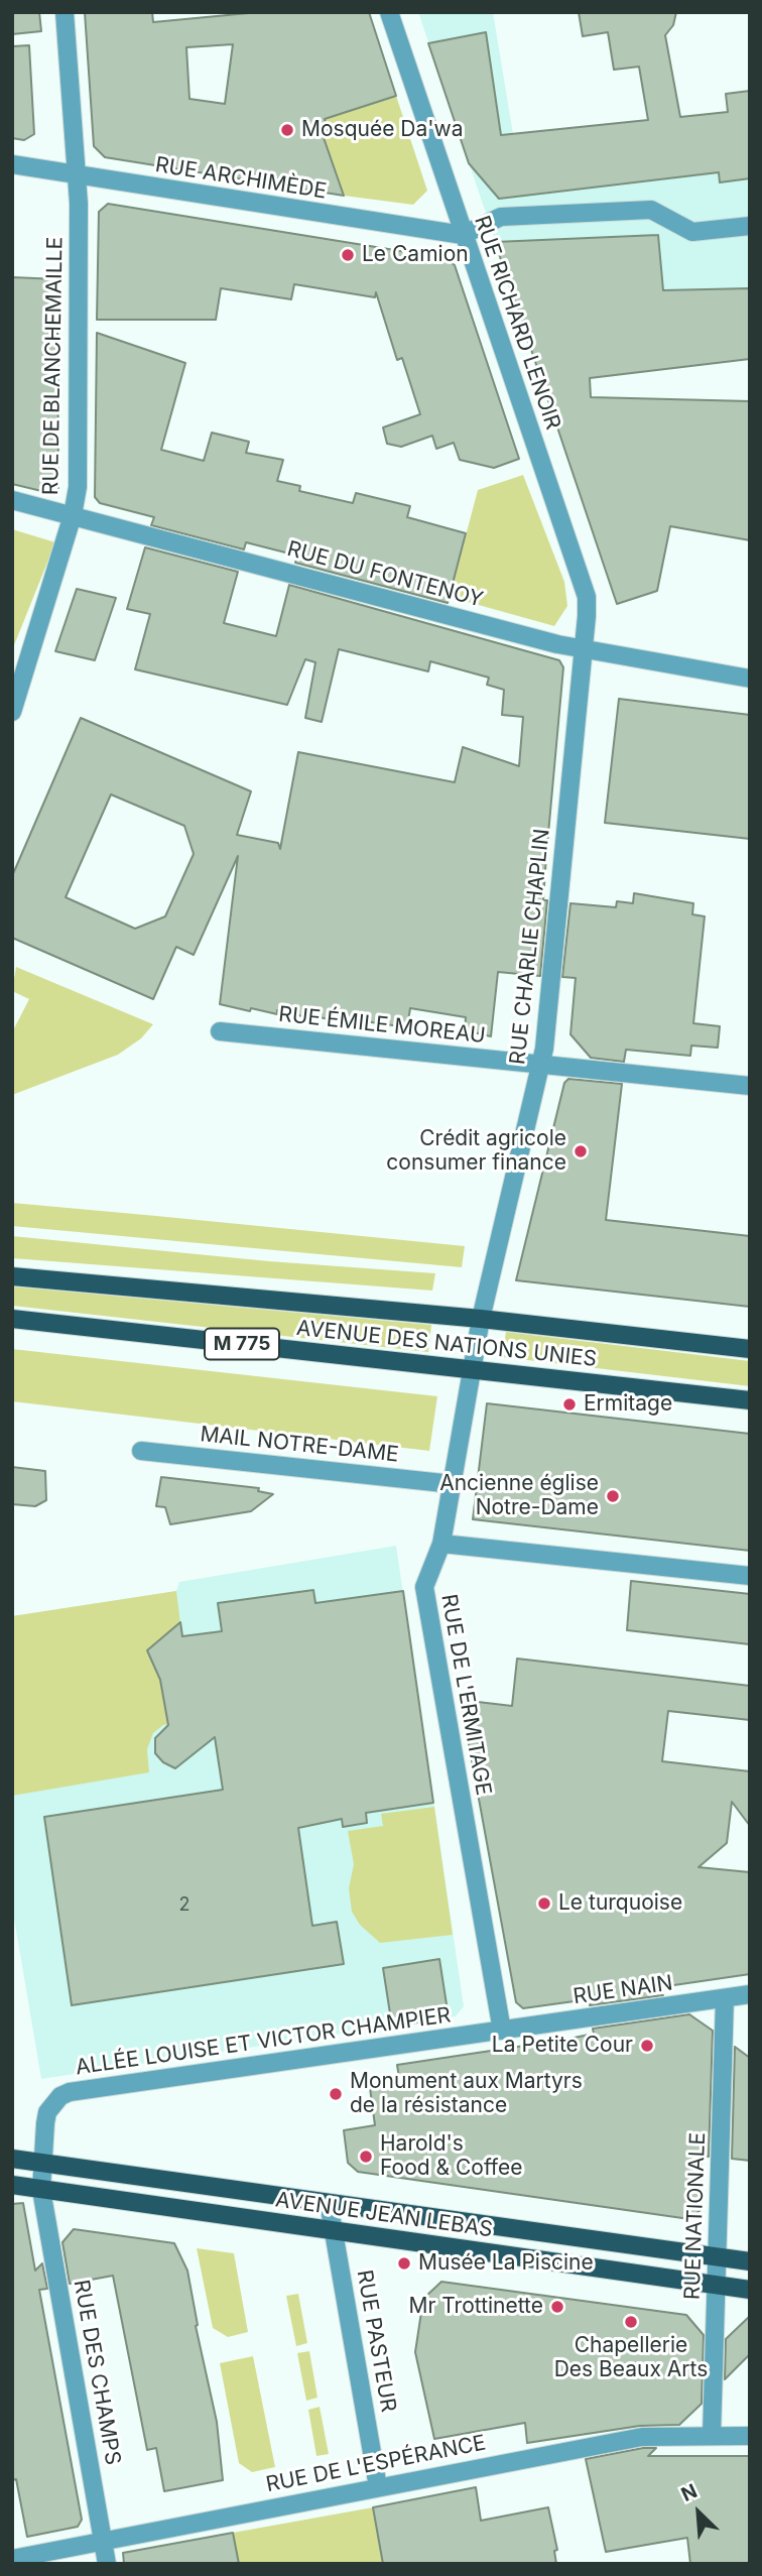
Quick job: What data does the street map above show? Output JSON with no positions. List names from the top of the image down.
{
  "streets": {
    "main road": ["M 775", "AVENUE DES NATIONS UNIES", "AVENUE JEAN LEBAS"],
    "street": [
      "RUE ARCHIMÈDE",
      "RUE RICHARD LENOIR",
      "RUE DE BLANCHEMAILLE",
      "RUE DU FONTENOY",
      "RUE CHARLIE CHAPLIN",
      "RUE ÉMILE MOREAU",
      "MAIL NOTRE-DAME",
      "RUE DE L'ERMITAGE",
      "RUE NAIN",
      "ALLÉE LOUISE ET VICTOR CHAMPIER",
      "RUE NATIONALE",
      "RUE PASTEUR",
      "RUE DES CHAMPS",
      "RUE DE L'ESPÉRANCE"
    ]
  },
  "crossings": [
    ["RUE ARCHIMÈDE", "RUE RICHARD LENOIR"],
    ["RUE ARCHIMÈDE", "RUE DE BLANCHEMAILLE"],
    ["RUE RICHARD LENOIR", "RUE DU FONTENOY"],
    ["RUE RICHARD LENOIR", "RUE CHARLIE CHAPLIN"],
    ["RUE DE BLANCHEMAILLE", "RUE DU FONTENOY"],
    ["RUE DU FONTENOY", "RUE CHARLIE CHAPLIN"],
    ["RUE CHARLIE CHAPLIN", "RUE ÉMILE MOREAU"],
    ["RUE CHARLIE CHAPLIN", "AVENUE DES NATIONS UNIES"],
    ["RUE CHARLIE CHAPLIN", "RUE DE L'ERMITAGE"],
    ["AVENUE DES NATIONS UNIES", "RUE DE L'ERMITAGE"],
    ["MAIL NOTRE-DAME", "RUE DE L'ERMITAGE"],
    ["RUE DE L'ERMITAGE", "RUE NAIN"],
    ["RUE DE L'ERMITAGE", "ALLÉE LOUISE ET VICTOR CHAMPIER"],
    ["RUE NAIN", "ALLÉE LOUISE ET VICTOR CHAMPIER"],
    ["RUE NAIN", "RUE NATIONALE"],
    ["ALLÉE LOUISE ET VICTOR CHAMPIER", "AVENUE JEAN LEBAS"],
    ["ALLÉE LOUISE ET VICTOR CHAMPIER", "RUE DES CHAMPS"],
    ["AVENUE JEAN LEBAS", "RUE NATIONALE"],
    ["AVENUE JEAN LEBAS", "RUE PASTEUR"],
    ["AVENUE JEAN LEBAS", "RUE DES CHAMPS"],
    ["RUE NATIONALE", "RUE DE L'ESPÉRANCE"],
    ["RUE PASTEUR", "RUE DE L'ESPÉRANCE"],
    ["RUE DES CHAMPS", "RUE DE L'ESPÉRANCE"]
  ],
  "places": [
    "Mosquée Da'wa",
    "Le Camion",
    "Crédit agricole consumer finance",
    "Ermitage",
    "Ancienne église Notre-Dame",
    "Le turquoise",
    "La Petite Cour",
    "Monument aux Martyrs de la résistance",
    "Harold's Food & Coffee",
    "Musée La Piscine",
    "Mr Trottinette",
    "Chapellerie Des Beaux Arts"
  ],
  "house_numbers": ["2"],
  "north": "top left"
}
